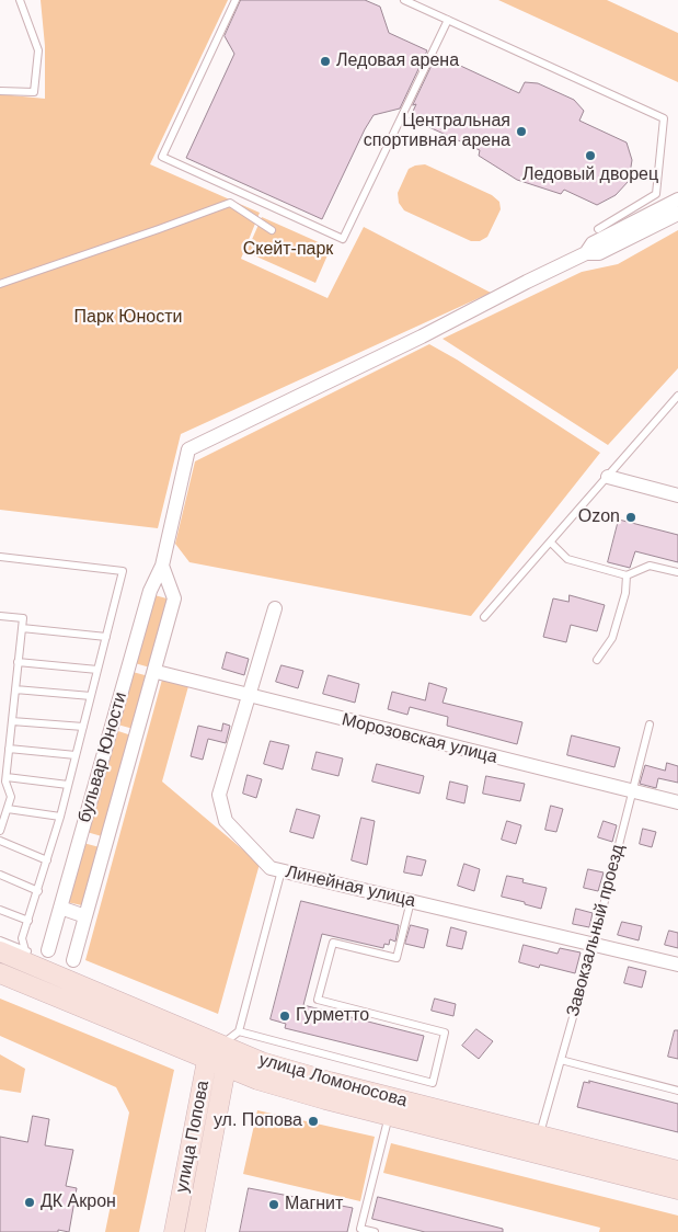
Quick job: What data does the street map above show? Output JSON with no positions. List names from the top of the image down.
{
  "streets": {
    "main road": ["улица Ломоносова", "улица Попова"],
    "street": ["Морозовская улица", "бульвар Юности", "Линейная улица"],
    "lane": ["Завокзальный проезд"]
  },
  "crossings": [
    ["Морозовская улица", "Линейная улица"],
    ["Морозовская улица", "Завокзальный проезд"],
    ["Линейная улица", "Завокзальный проезд"],
    ["Завокзальный проезд", "улица Ломоносова"],
    ["улица Ломоносова", "улица Попова"]
  ],
  "parks": ["Скейт-парк", "Парк Юности"],
  "places": [
    "Ледовая арена",
    "Центральная спортивная арена",
    "Ледовый дворец",
    "Ozon",
    "Гурметто",
    "ул. Попова",
    "ДК Акрон",
    "Магнит"
  ]
}
